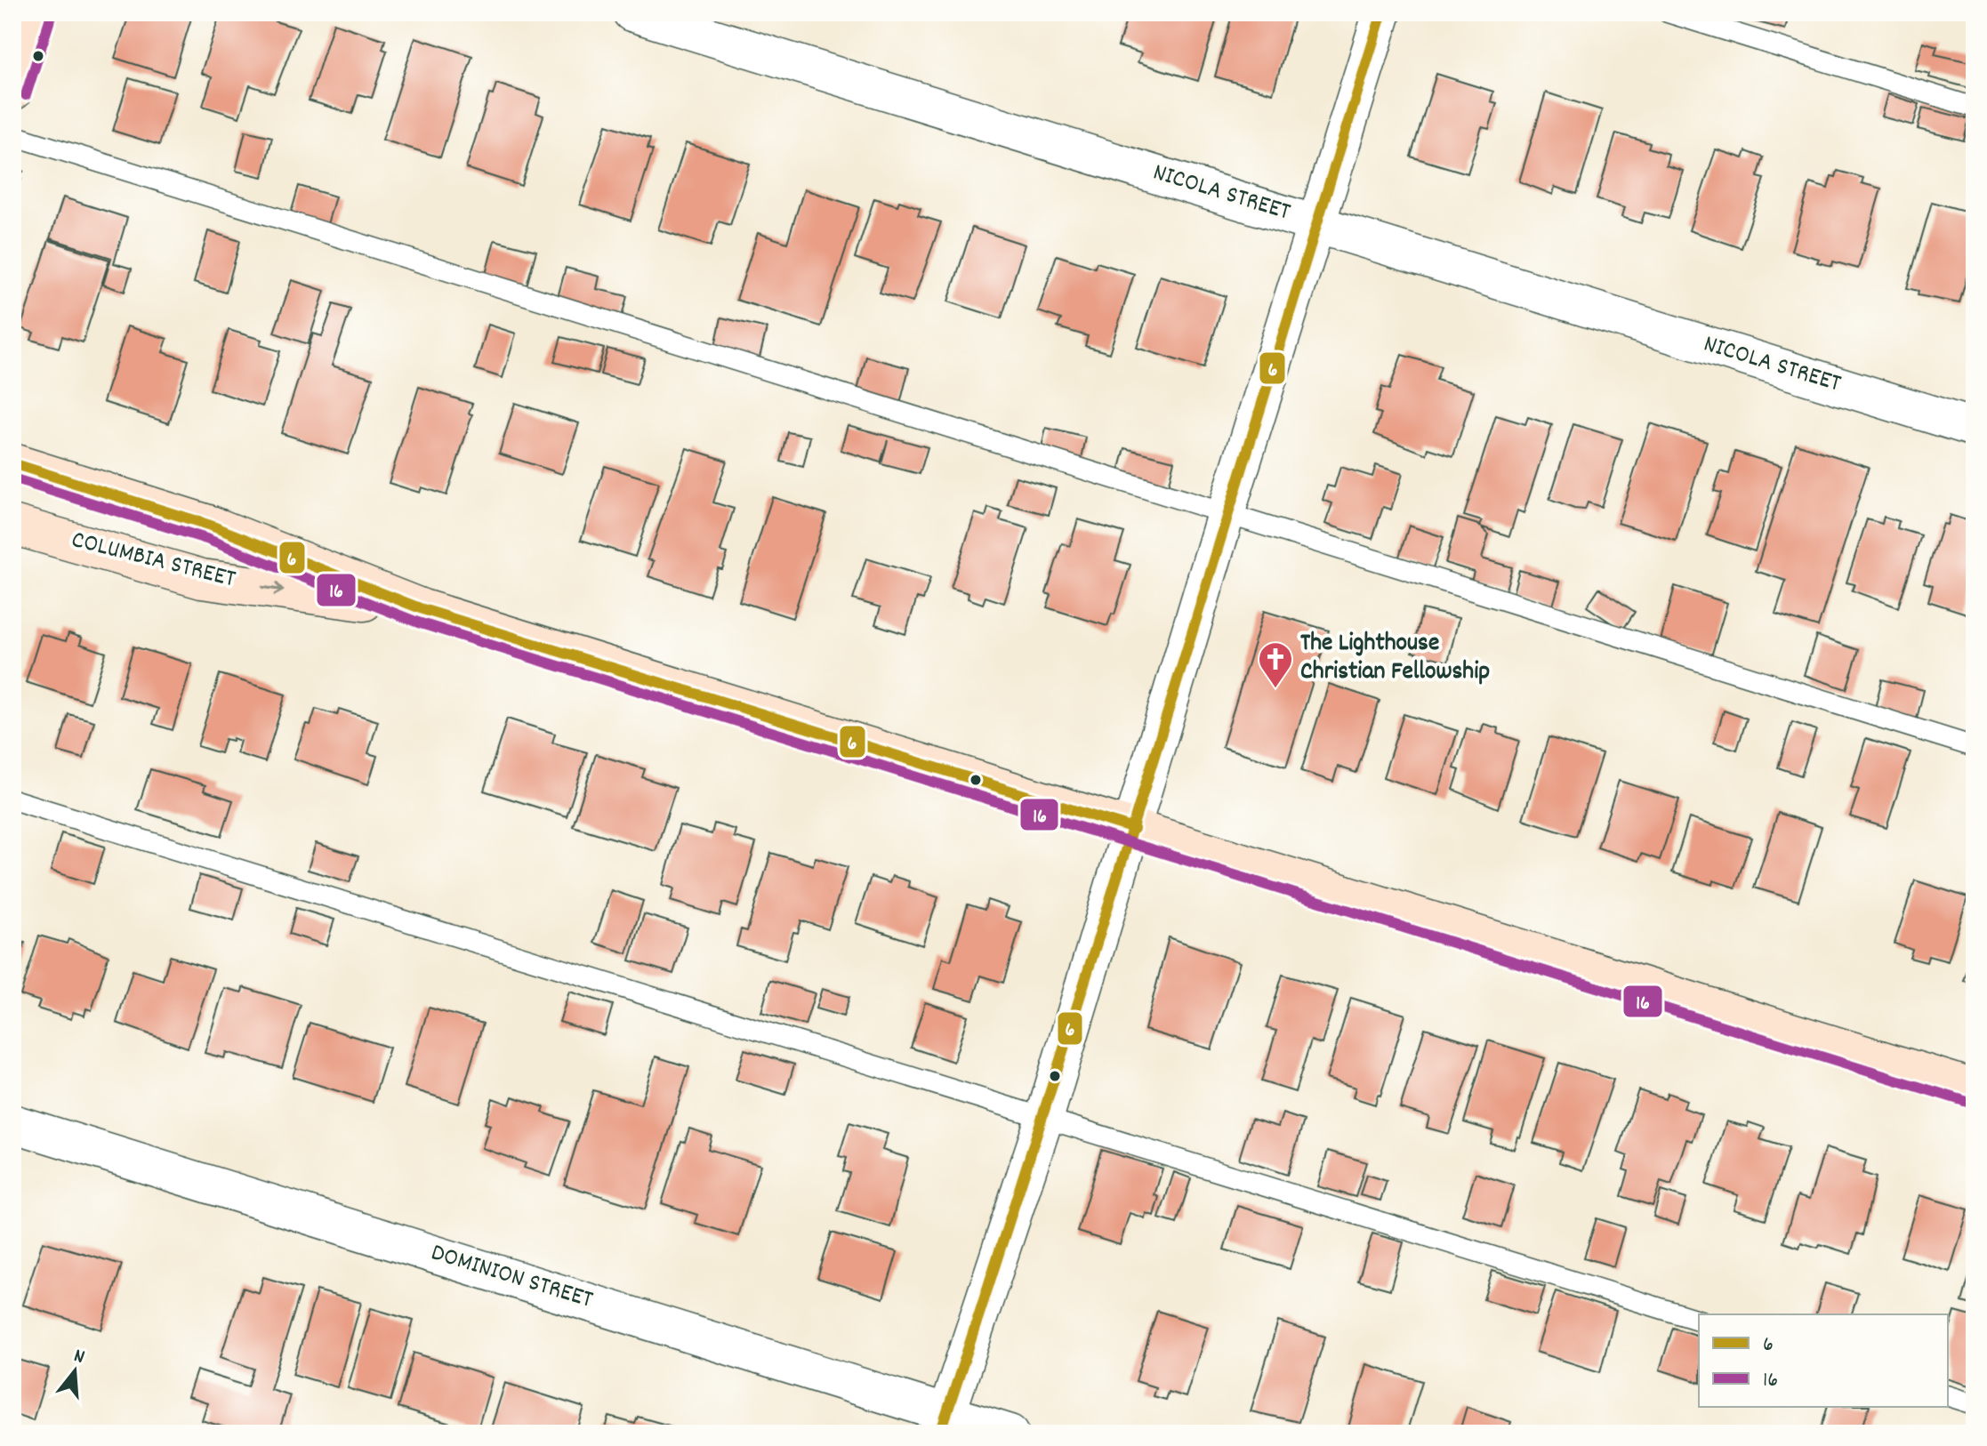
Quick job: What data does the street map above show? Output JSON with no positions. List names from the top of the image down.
{
  "streets": {
    "main road": ["COLUMBIA STREET"],
    "street": ["NICOLA STREET", "DOMINION STREET"]
  },
  "places": {
    "church": ["The Lighthouse Christian Fellowship"]
  },
  "lines": ["transit line 6", "transit line 16"],
  "legend": ["6", "16"],
  "north": "top"
}
